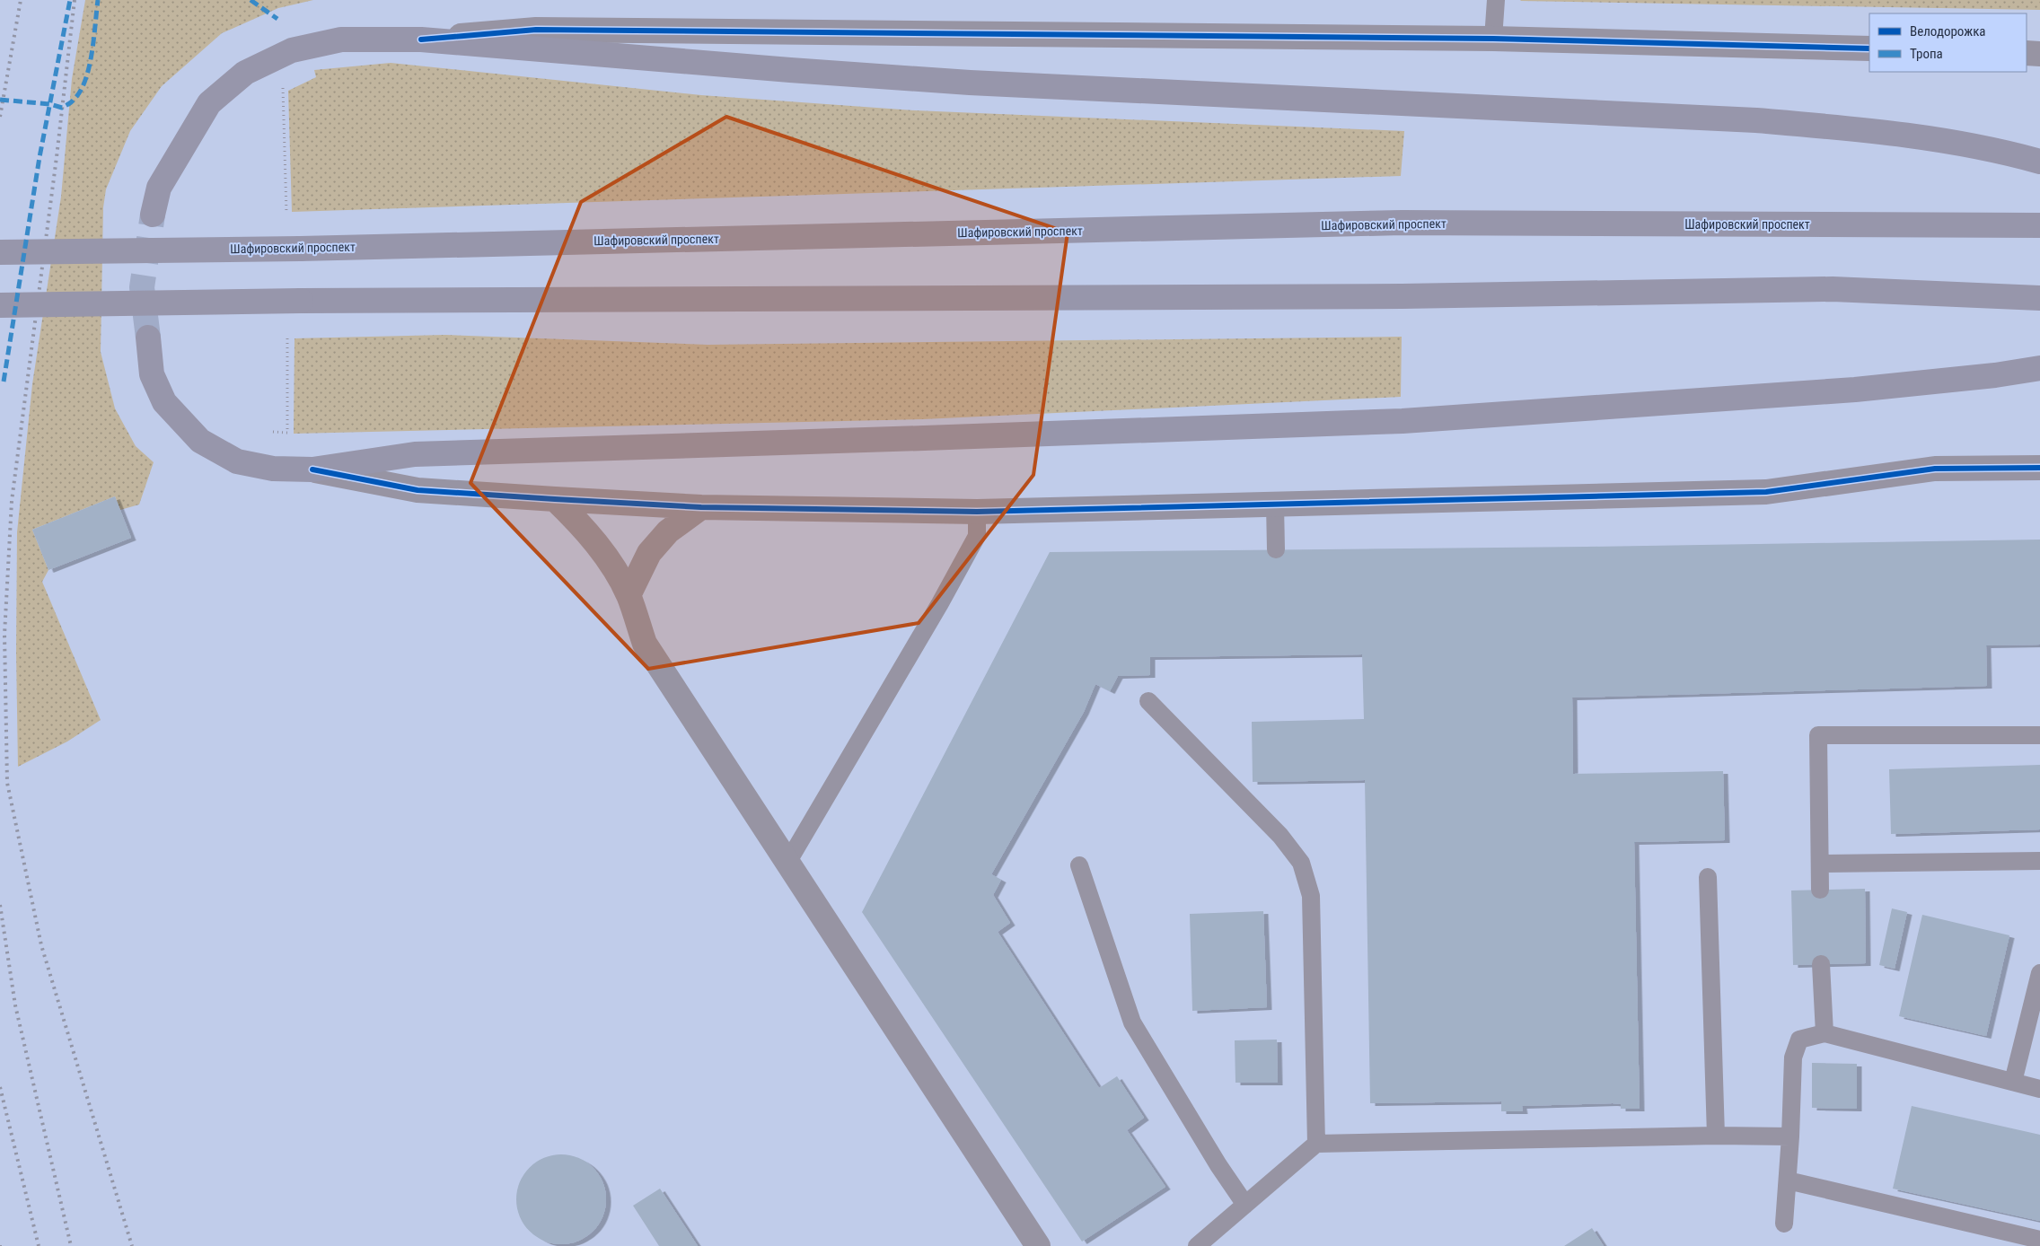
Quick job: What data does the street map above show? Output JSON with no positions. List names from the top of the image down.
{
  "streets": {
    "main road": ["Шафировский проспект"]
  },
  "legend": ["Велодорожка", "Тропа"]
}
